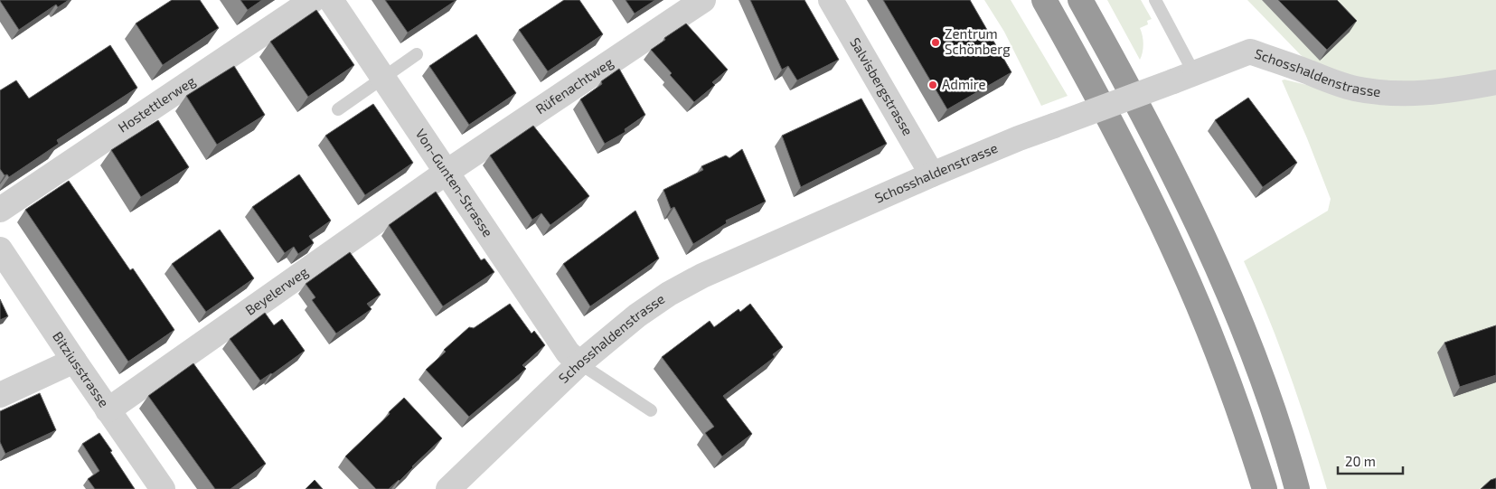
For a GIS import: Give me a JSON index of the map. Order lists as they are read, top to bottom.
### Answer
{
  "streets": {
    "street": [
      "Schosshaldenstrasse",
      "Rüfenachtweg",
      "Salvisbergstrasse",
      "Hostettlerweg",
      "Von-Gunten-Strasse",
      "Beyelerweg",
      "Bitziusstrasse"
    ]
  },
  "crossings": [
    ["Schosshaldenstrasse", "Salvisbergstrasse"],
    ["Schosshaldenstrasse", "Von-Gunten-Strasse"],
    ["Rüfenachtweg", "Von-Gunten-Strasse"],
    ["Rüfenachtweg", "Beyelerweg"],
    ["Von-Gunten-Strasse", "Beyelerweg"],
    ["Beyelerweg", "Bitziusstrasse"]
  ],
  "places": ["Zentrum Schönberg", "Admire"],
  "scale_bar": "20 m"
}
